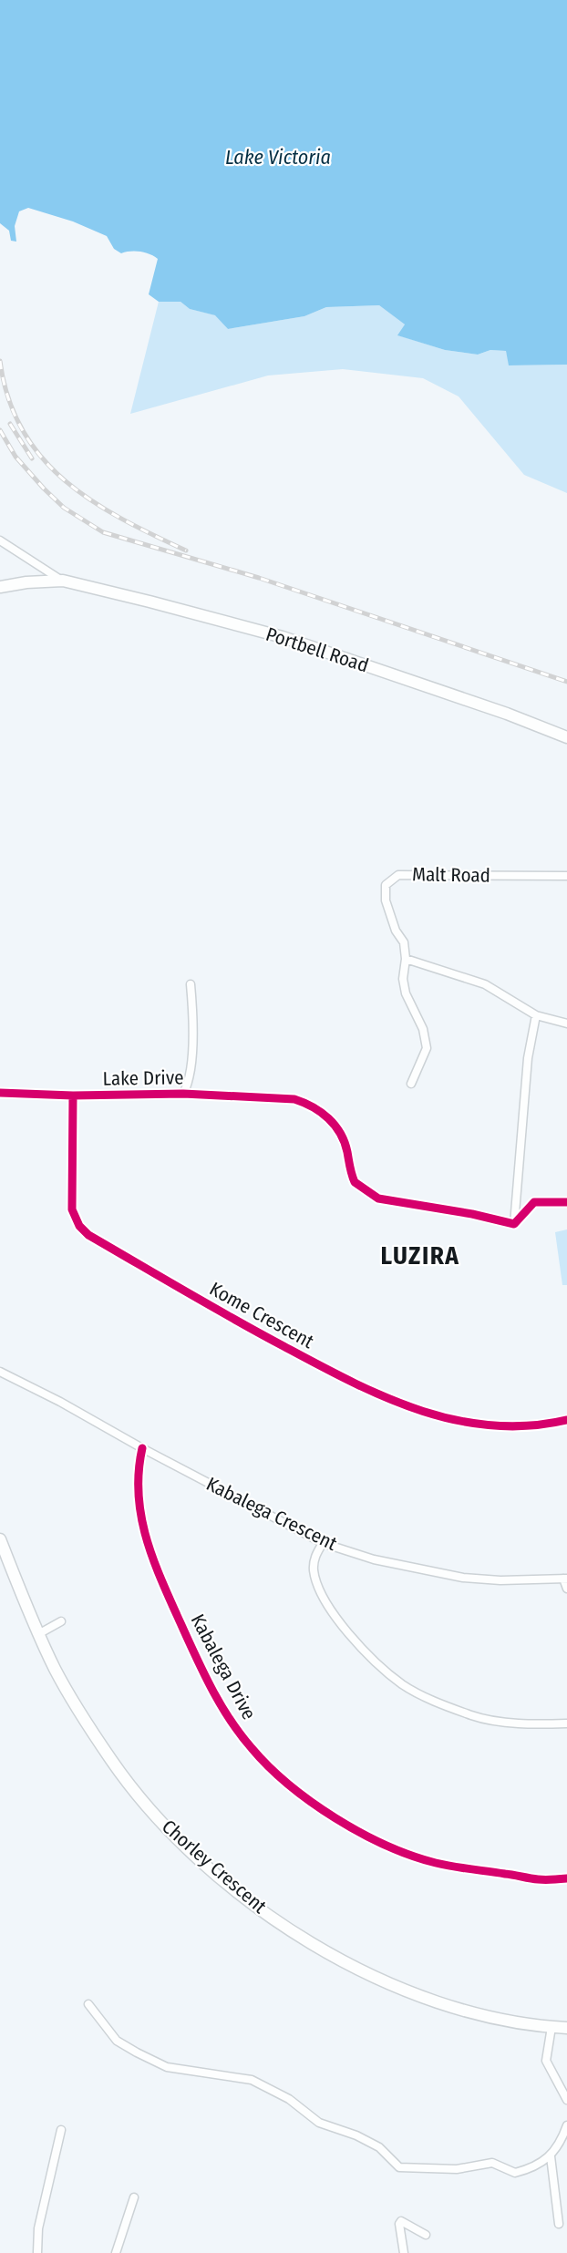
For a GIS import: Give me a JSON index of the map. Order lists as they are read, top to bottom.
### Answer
{
  "streets": {
    "main road": ["Portbell Road", "Chorley Crescent"],
    "street": [
      "Malt Road",
      "Lake Drive",
      "Kome Crescent",
      "Kabalega Crescent",
      "Kabalega Drive"
    ]
  },
  "crossings": [
    ["Lake Drive", "Kome Crescent"],
    ["Kabalega Crescent", "Kabalega Drive"]
  ],
  "districts": ["LUZIRA"],
  "water": ["Lake Victoria"]
}
